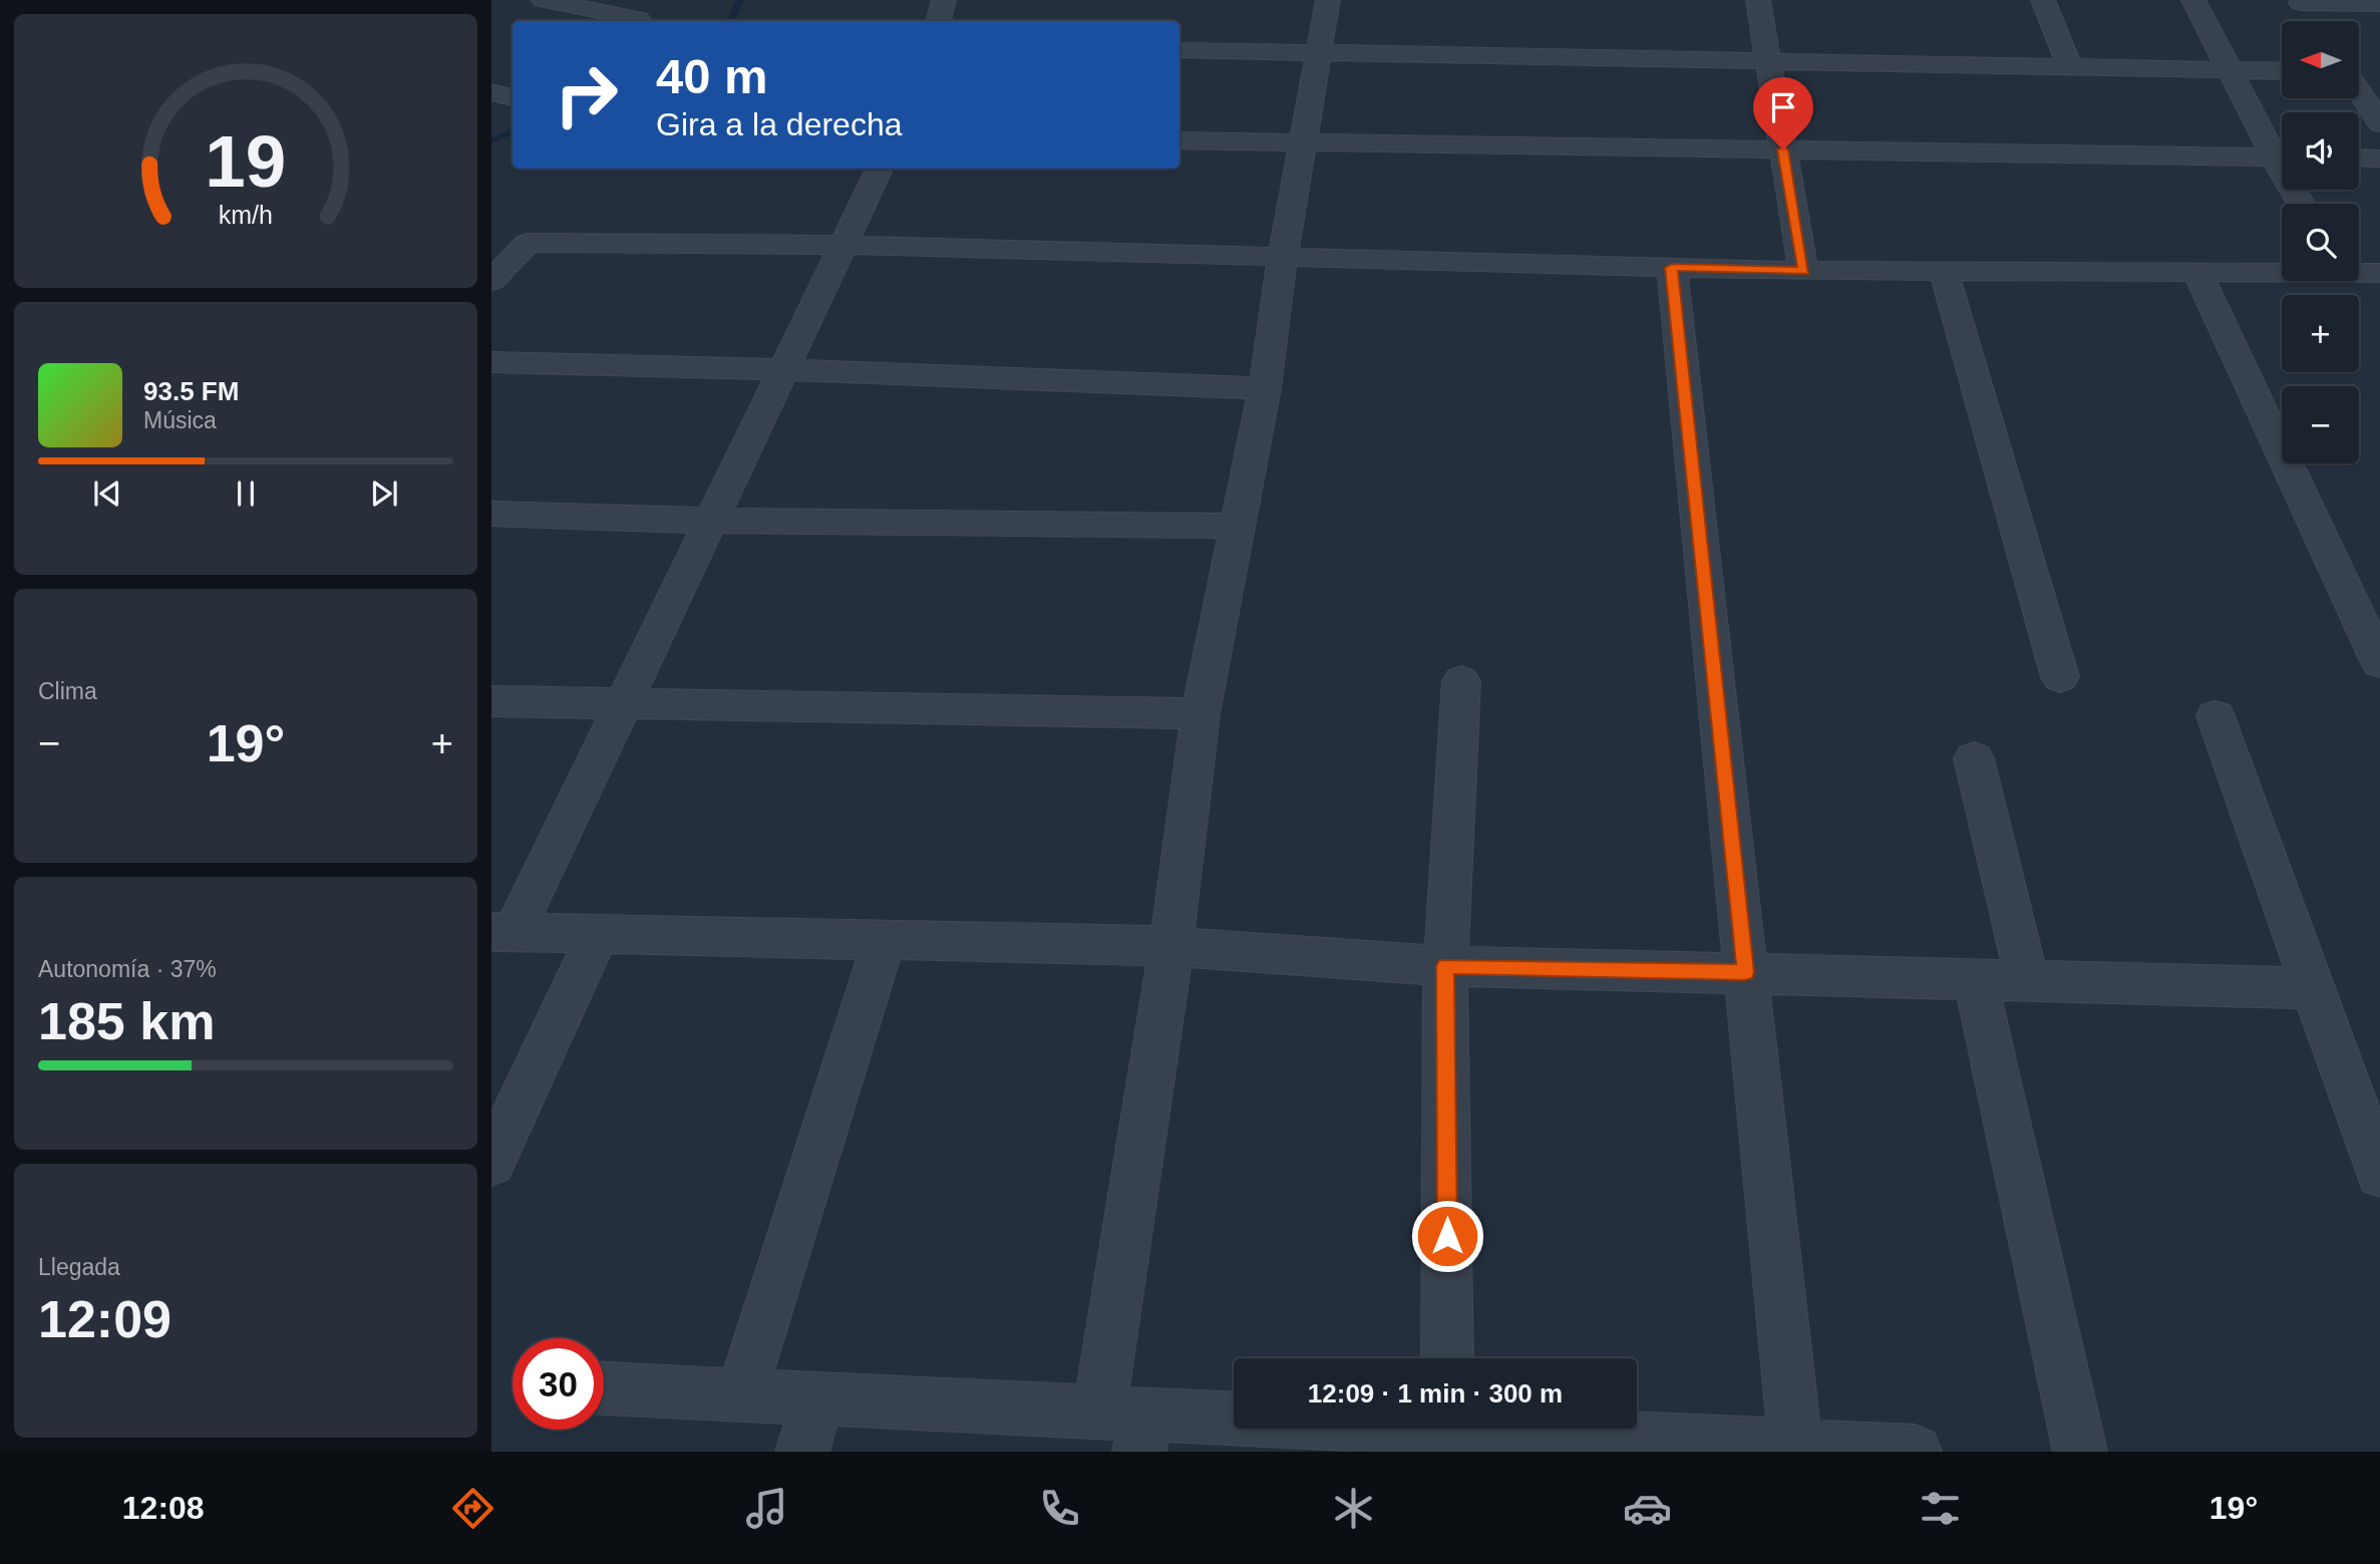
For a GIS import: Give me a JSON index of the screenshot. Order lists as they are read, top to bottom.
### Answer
{
  "north": "left",
  "page": {
    "map_buttons": ["+", "−"],
    "turn": ["40 m", "Gira a la derecha"],
    "song": ["93.5 FM", "Música"],
    "tile": [
      "Clima",
      ["Autonomía · 37%", "185 km"],
      ["Llegada", "12:09"]
    ],
    "heat": ["−", "19°", "+"],
    "limit": "30",
    "trip": "12:09 · 1 min · 300 m",
    "tabs": ["12:08", "19°"],
    "gauge": ["19", "km/h"]
  }
}
